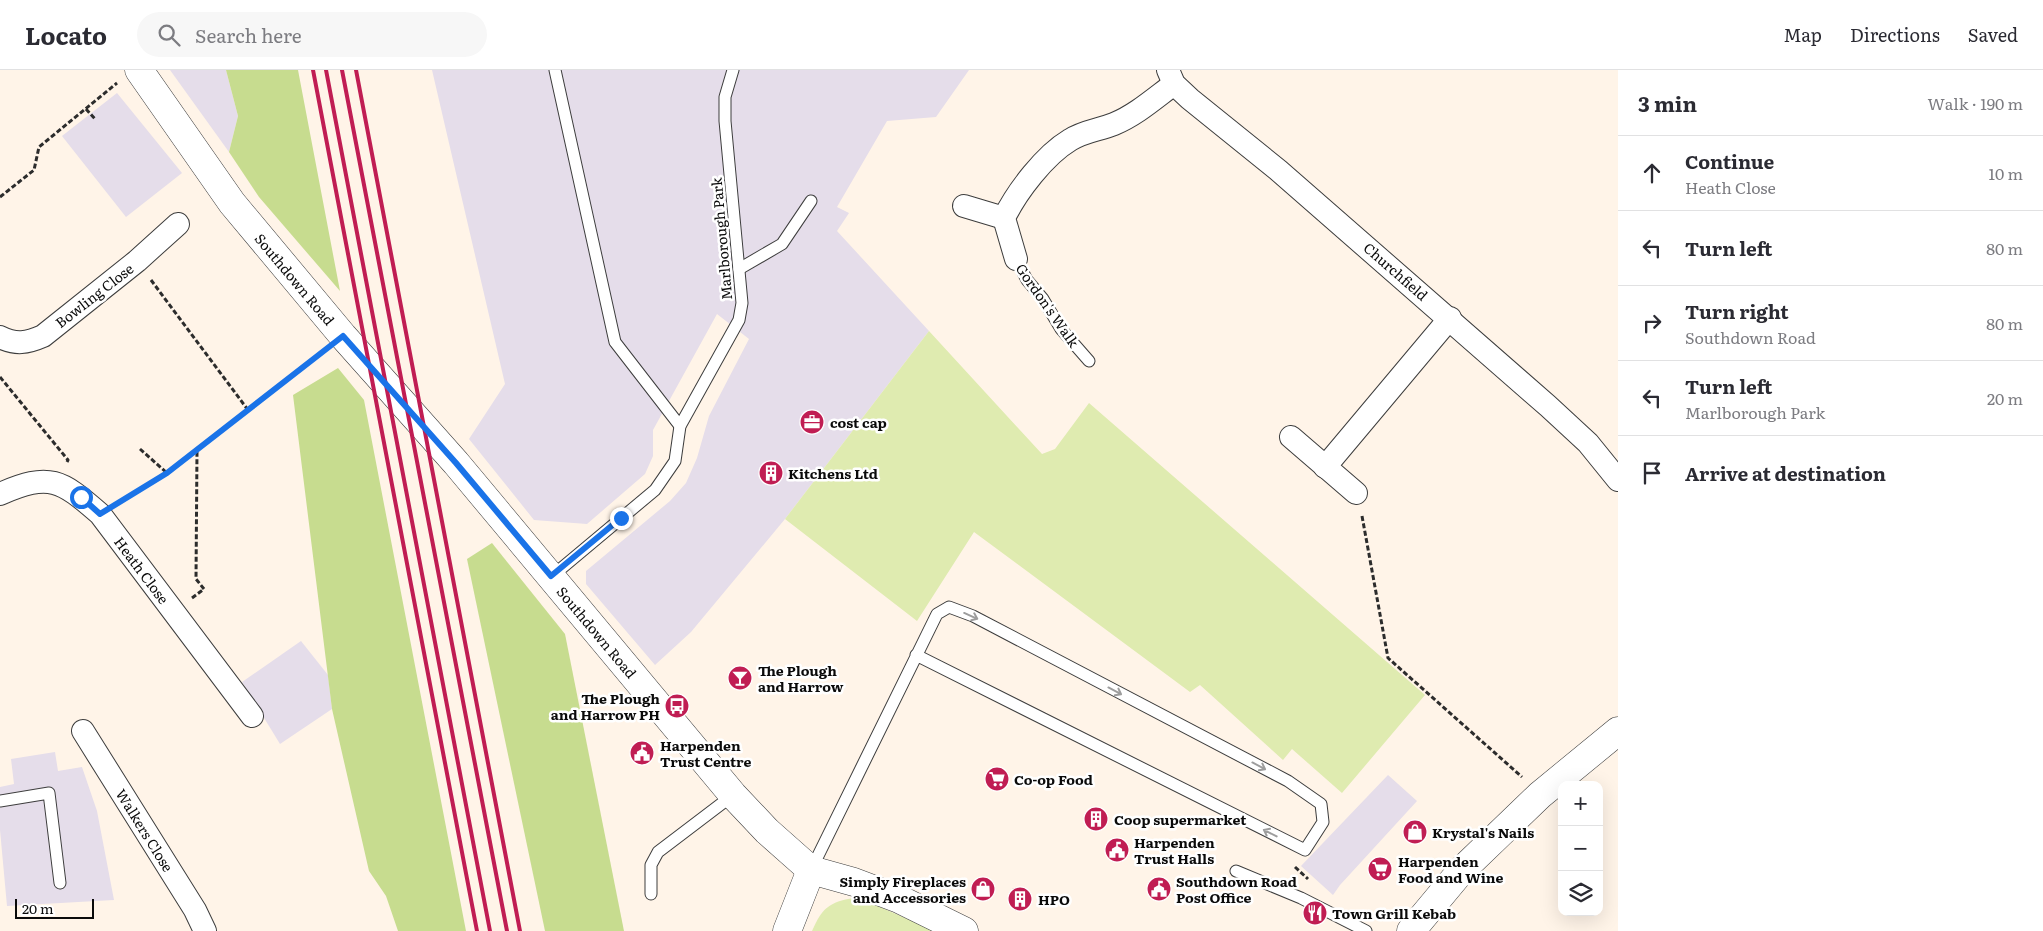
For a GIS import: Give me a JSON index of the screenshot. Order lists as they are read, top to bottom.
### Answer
{
  "streets": {
    "street": [
      "Churchfield",
      "Southdown Road",
      "Bowling Close",
      "Gordon's Walk",
      "Heath Close",
      "Walkers Close"
    ],
    "lane": ["Marlborough Park"]
  },
  "crossings": [
    ["Marlborough Park", "Southdown Road"]
  ],
  "places": {
    "office": ["cost cap"],
    "building": ["Kitchens Ltd", "Coop supermarket", "HPO"],
    "bar": ["The Plough and Harrow"],
    "bus stop": ["The Plough and Harrow PH"],
    "public building": ["Harpenden Trust Centre", "Harpenden Trust Halls", "Southdown Road Post Office"],
    "supermarket": ["Co-op Food", "Harpenden Food and Wine"],
    "shop": ["Krystal's Nails", "Simply Fireplaces and Accessories"],
    "restaurant": ["Town Grill Kebab"]
  },
  "scale_bar": "20 m",
  "page": {
    "header": "Locato",
    "search": "Search here",
    "nav": ["Map", "Directions", "Saved"],
    "heading": ["3 min", "Walk · 190 m"],
    "list": [
      ["Continue", "Heath Close", "10 m"],
      ["Turn left", "80 m"],
      ["Turn right", "Southdown Road", "80 m"],
      ["Turn left", "Marlborough Park", "20 m"],
      "Arrive at destination"
    ],
    "map_buttons": ["+", "−"],
    "scale": "20 m"
  }
}
